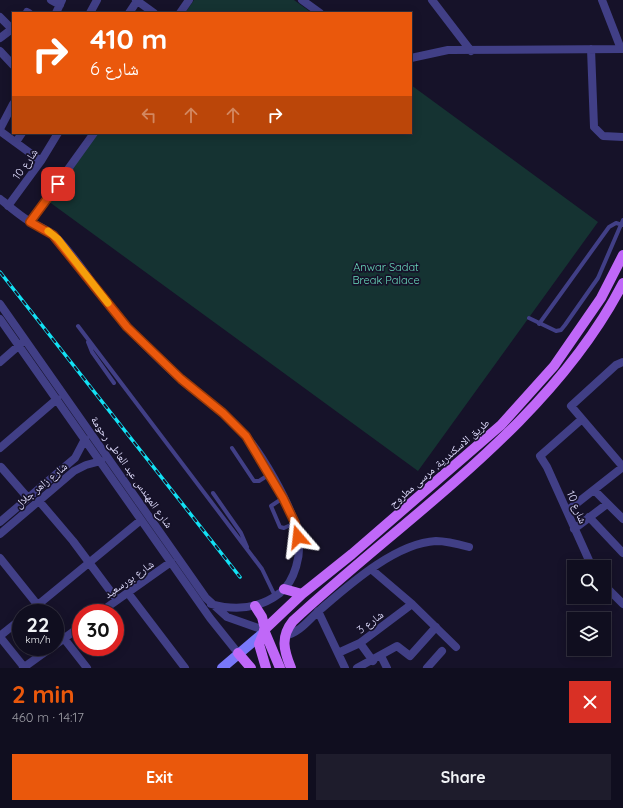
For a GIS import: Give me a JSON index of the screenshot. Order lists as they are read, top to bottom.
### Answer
{
  "streets": {
    "main road": ["طريق الاسكندرية, مرسى مطروح"],
    "street": [
      "شارع 10",
      "شارع المهندس عبد العاطى رحومة",
      "شارع زاهر جلال",
      "شارع بورسعيد",
      "شارع 3"
    ]
  },
  "crossings": [
    ["طريق الاسكندرية, مرسى مطروح", "شارع المهندس عبد العاطى رحومة"],
    ["شارع المهندس عبد العاطى رحومة", "شارع زاهر جلال"],
    ["شارع المهندس عبد العاطى رحومة", "شارع بورسعيد"]
  ],
  "parks": ["Anwar Sadat Break Palace"],
  "page": {
    "turn": ["410 m", "شارع 6"],
    "speed": "22 km/h",
    "limit": "30",
    "heading": ["2 min", "460 m · 14:17"],
    "buttons": ["Exit", "Share"]
  }
}
